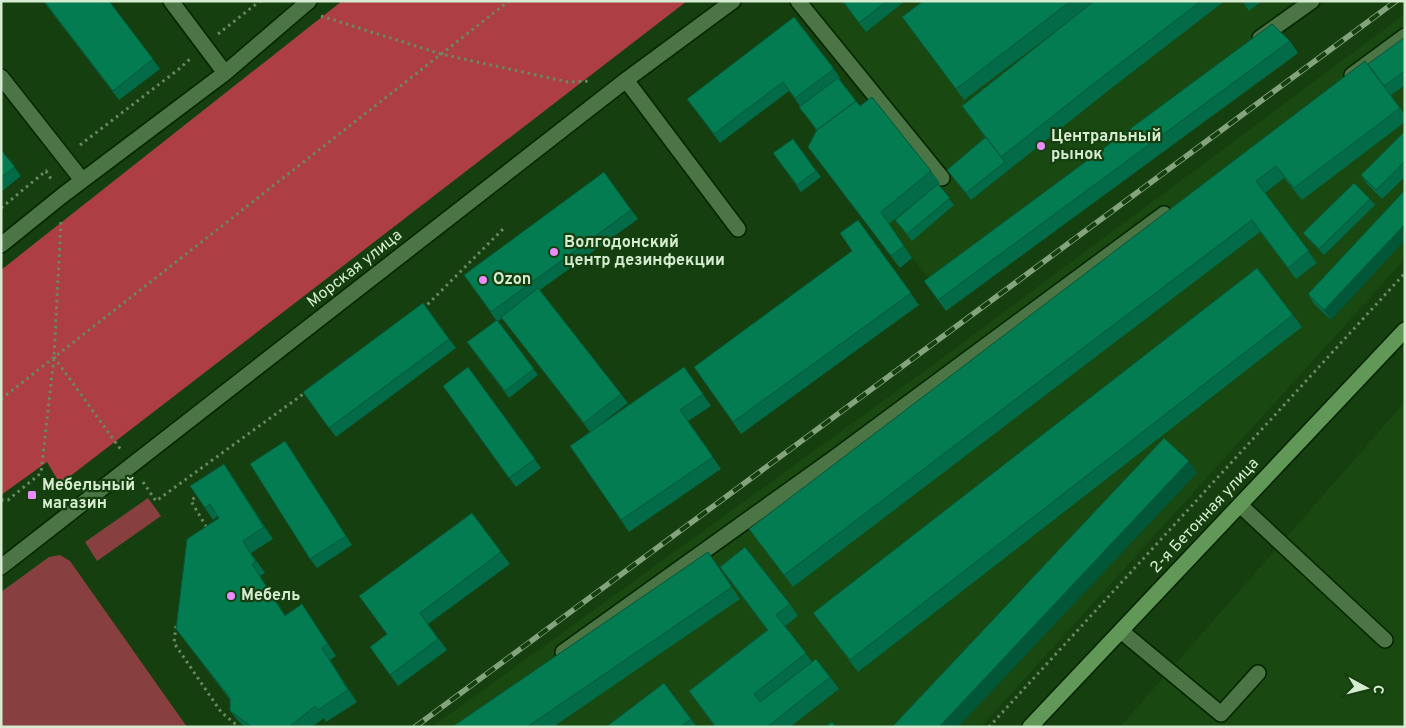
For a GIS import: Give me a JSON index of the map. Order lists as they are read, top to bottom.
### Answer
{
  "streets": {
    "main road": ["2-я Бетонная улица"],
    "street": ["Морская улица"]
  },
  "places": {
    "other": [
      "Центральный рынок",
      "Волгодонский центр дезинфекции",
      "Ozon",
      "Мебель"
    ],
    "transit": ["Мебельный магазин"]
  },
  "north": "right"
}
